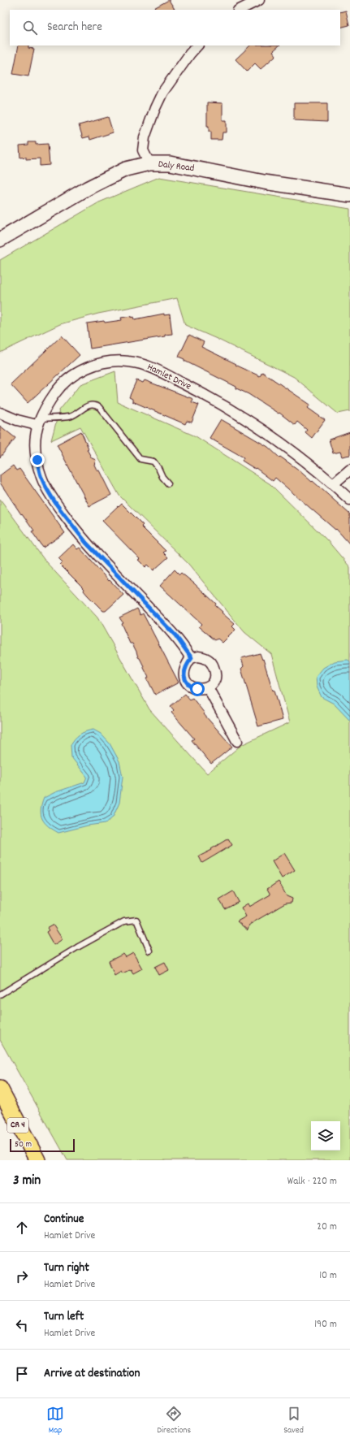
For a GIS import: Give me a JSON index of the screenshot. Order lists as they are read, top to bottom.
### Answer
{
  "streets": {
    "main road": ["Daly Road", "CR 4"],
    "street": ["Hamlet Drive"]
  },
  "scale_bar": "50 m",
  "page": {
    "search": "Search here",
    "scale": "50 m",
    "heading": ["3 min", "Walk · 220 m"],
    "list": [
      ["Continue", "Hamlet Drive", "20 m"],
      ["Turn right", "Hamlet Drive", "10 m"],
      ["Turn left", "Hamlet Drive", "190 m"],
      "Arrive at destination"
    ],
    "nav": ["Map", "Directions", "Saved"]
  }
}
